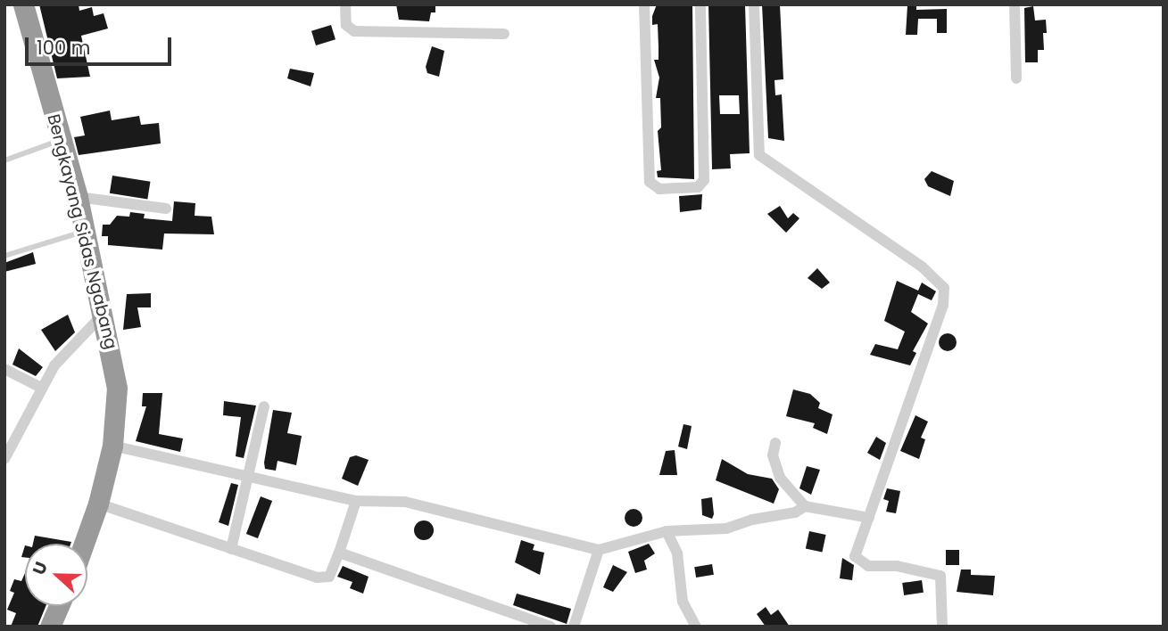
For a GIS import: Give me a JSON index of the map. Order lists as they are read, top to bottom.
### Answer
{
  "streets": {
    "highway": ["Bengkayang Sidas Ngabang"]
  },
  "scale_bar": "100 m",
  "north": "left"
}
